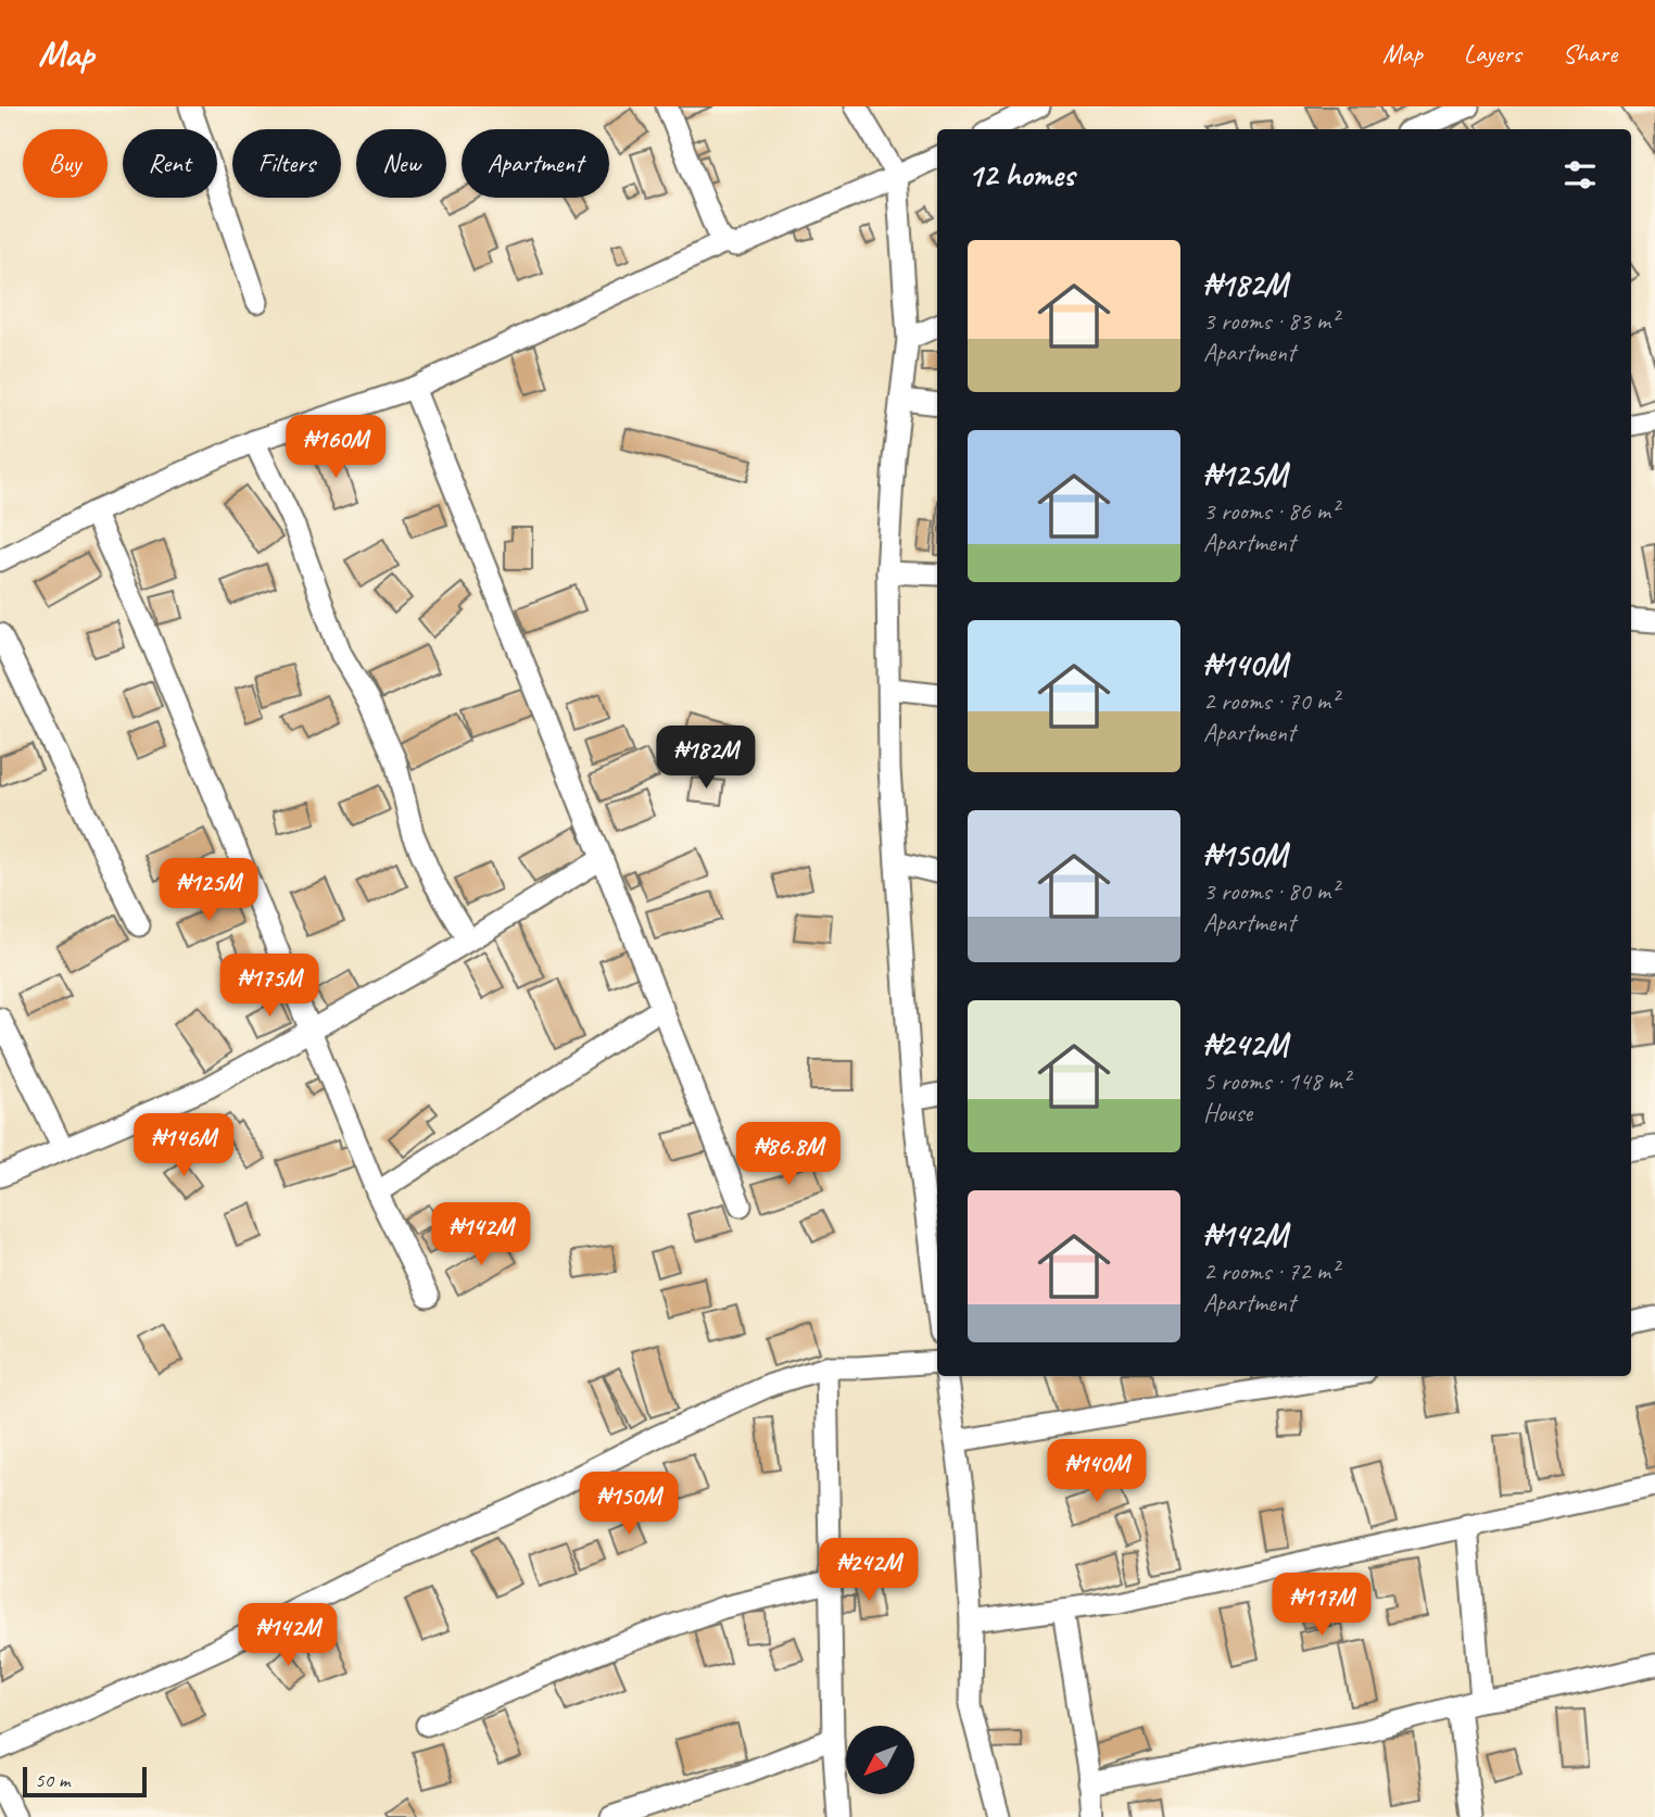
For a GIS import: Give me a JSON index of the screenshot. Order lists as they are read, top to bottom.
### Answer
{
  "scale_bar": "50 m",
  "north": "bottom left",
  "page": {
    "header": "Map",
    "nav": ["Map", "Layers", "Share"],
    "chip": [
      "Buy",
      "Rent",
      "Filters",
      "New",
      "Apartment"
    ],
    "heading": "12 homes",
    "list": [
      {
        "name": "₦182M",
        "note": "3 rooms · 83 m² · Apartment"
      },
      {
        "name": "₦125M",
        "note": "3 rooms · 86 m² · Apartment"
      },
      {
        "name": "₦140M",
        "note": "2 rooms · 70 m² · Apartment"
      },
      {
        "name": "₦150M",
        "note": "3 rooms · 80 m² · Apartment"
      },
      {
        "name": "₦242M",
        "note": "5 rooms · 148 m² · House"
      },
      {
        "name": "₦142M",
        "note": "2 rooms · 72 m² · Apartment"
      }
    ],
    "price": [
      "₦160M",
      "₦182M",
      "₦125M",
      "₦175M",
      "₦146M",
      "₦86.8M",
      "₦142M",
      "₦140M",
      "₦150M",
      "₦242M",
      "₦117M",
      "₦142M"
    ],
    "scale": "50 m"
  }
}
